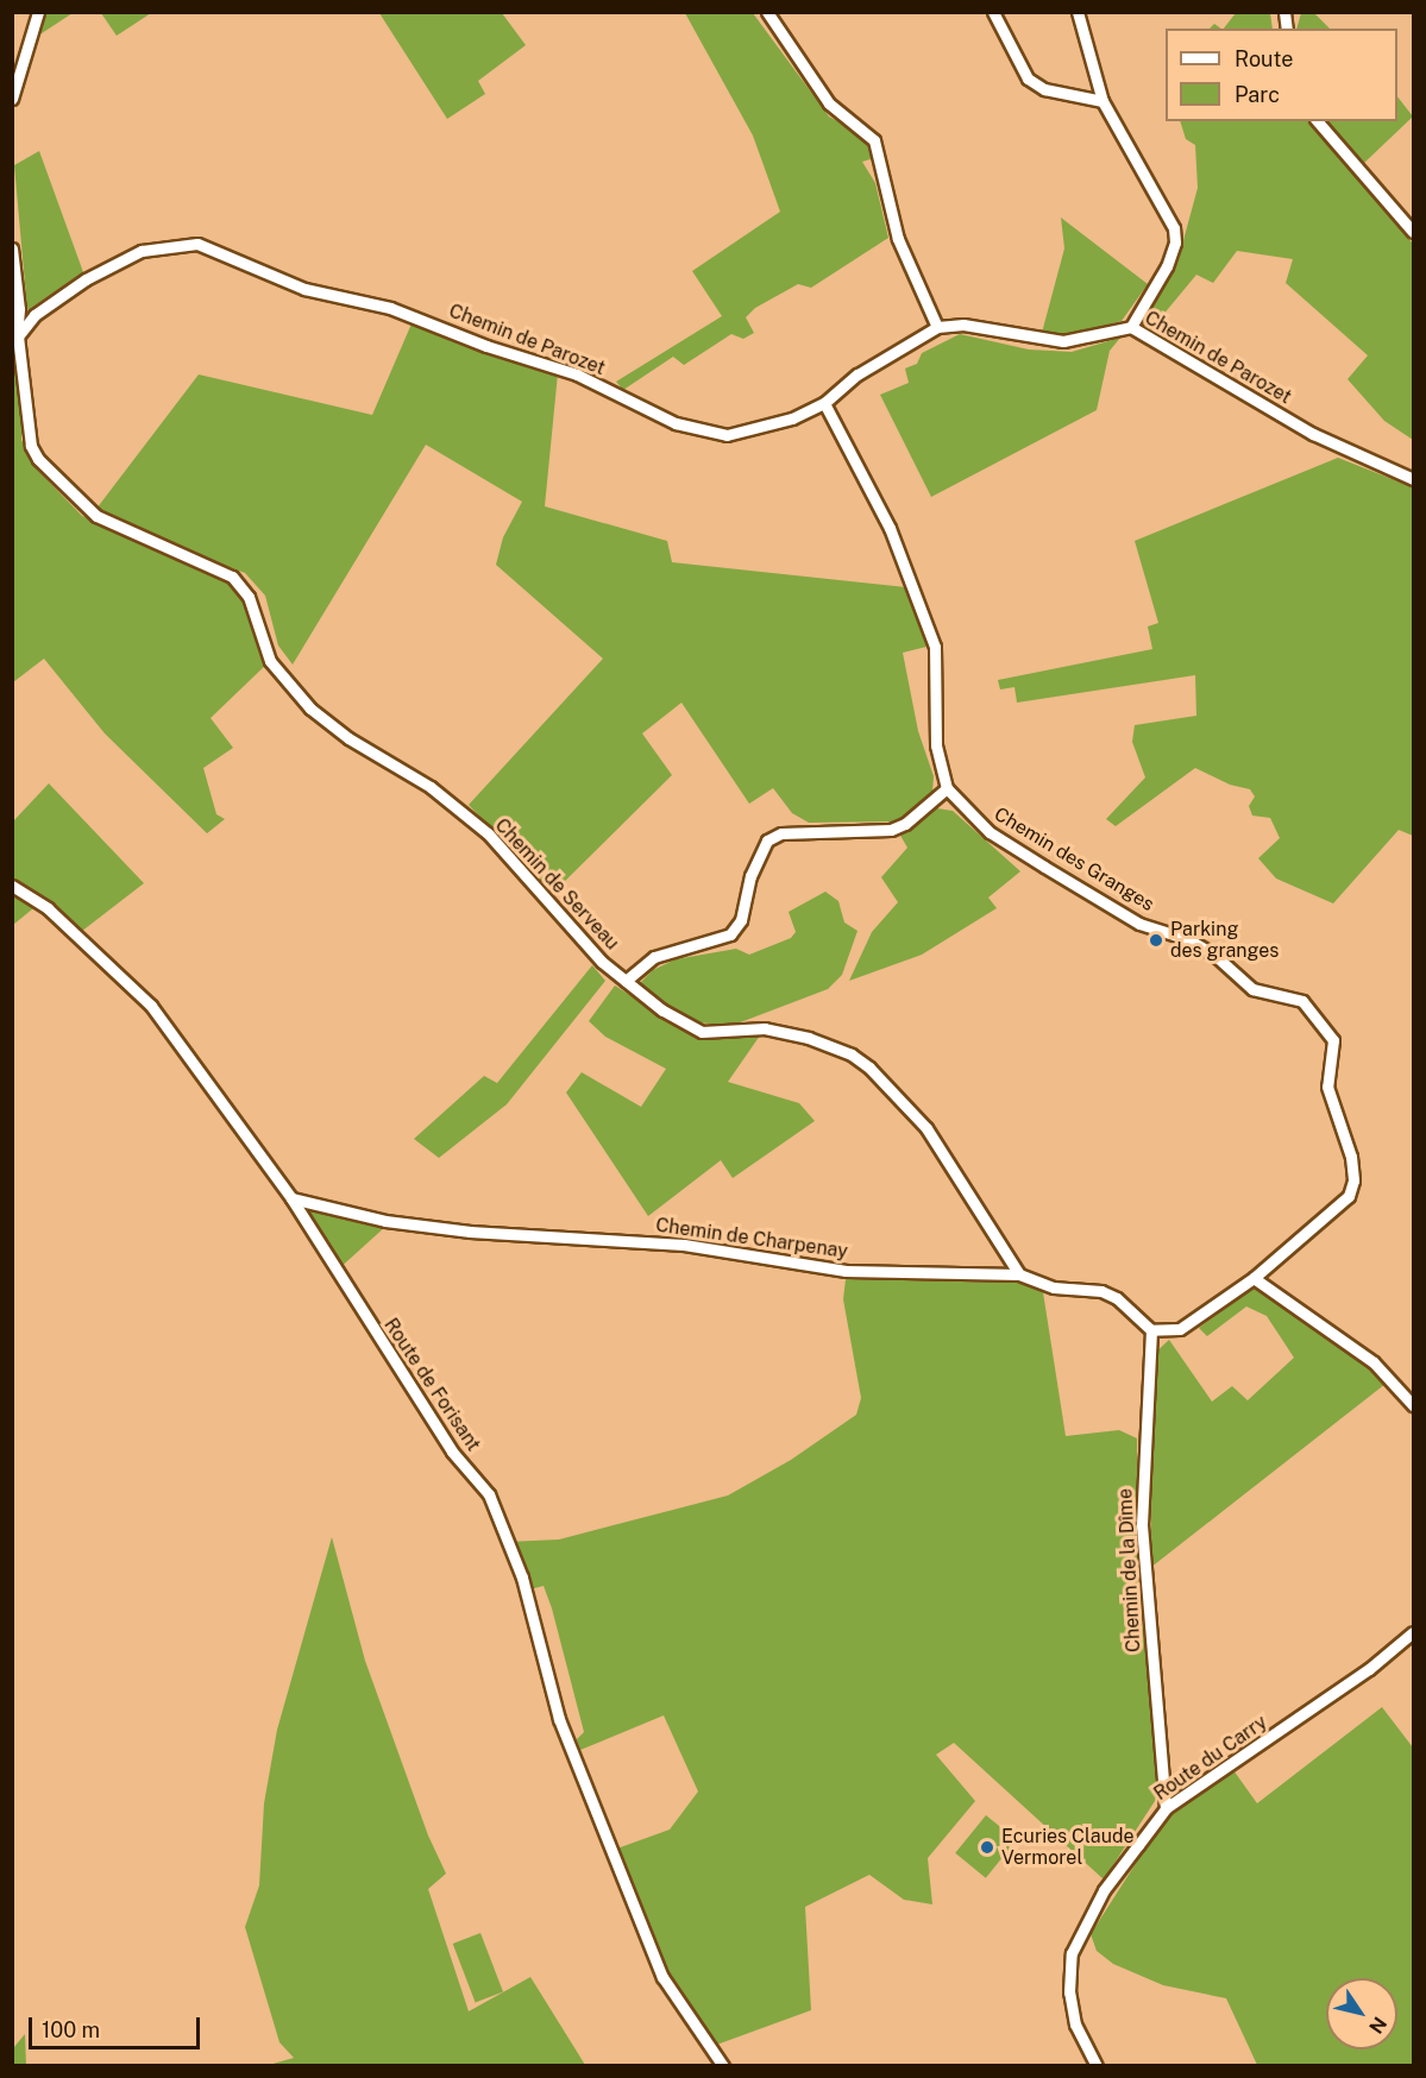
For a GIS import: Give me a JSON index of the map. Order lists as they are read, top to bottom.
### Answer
{
  "streets": {
    "street": [
      "Chemin de Parozet",
      "Chemin des Granges",
      "Chemin de Serveau",
      "Chemin de Charpenay",
      "Route de Forisant",
      "Chemin de la Dîme",
      "Route du Carry"
    ]
  },
  "crossings": [
    ["Chemin de Parozet", "Chemin de Serveau"],
    ["Chemin des Granges", "Chemin de Charpenay"],
    ["Chemin des Granges", "Chemin de la Dîme"],
    ["Chemin de Serveau", "Chemin de Charpenay"],
    ["Chemin de Charpenay", "Route de Forisant"],
    ["Chemin de Charpenay", "Chemin de la Dîme"],
    ["Chemin de la Dîme", "Route du Carry"]
  ],
  "places": ["Parking des granges", "Ecuries Claude Vermorel"],
  "legend": ["Route", "Parc"],
  "scale_bar": "100 m",
  "north": "bottom right"
}
